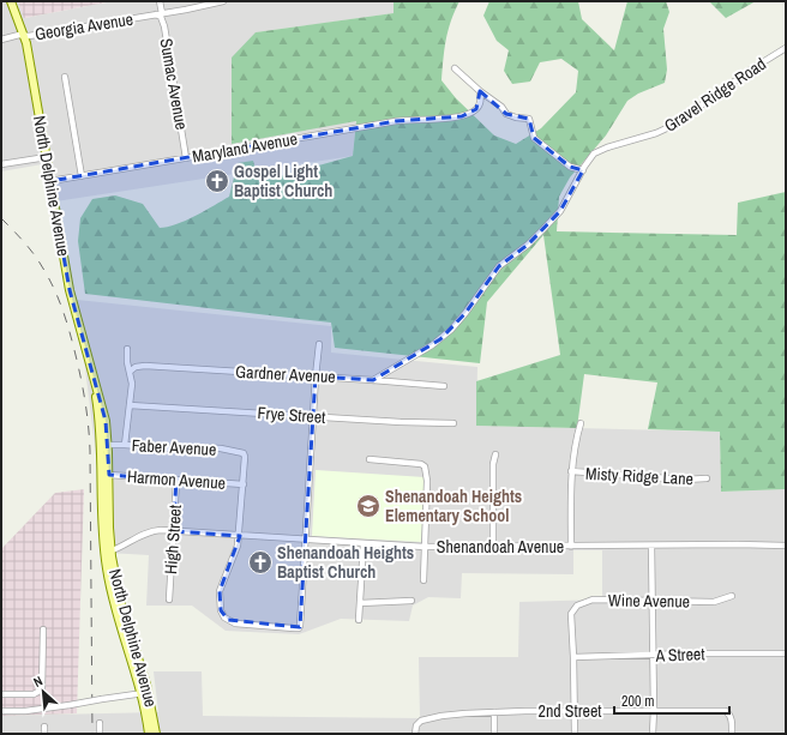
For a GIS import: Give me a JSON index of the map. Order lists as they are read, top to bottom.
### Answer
{
  "streets": {
    "main road": ["North Delphine Avenue"],
    "street": [
      "Georgia Avenue",
      "Sumac Avenue",
      "Gravel Ridge Road",
      "Maryland Avenue",
      "Gardner Avenue",
      "Frye Street",
      "Faber Avenue",
      "Misty Ridge Lane",
      "Harmon Avenue",
      "High Street",
      "Shenandoah Avenue",
      "Wine Avenue",
      "A Street",
      "2nd Street"
    ]
  },
  "crossings": [
    ["Georgia Avenue", "Sumac Avenue"],
    ["Georgia Avenue", "North Delphine Avenue"],
    ["Sumac Avenue", "Maryland Avenue"],
    ["Gravel Ridge Road", "Gardner Avenue"],
    ["Maryland Avenue", "North Delphine Avenue"],
    ["North Delphine Avenue", "Faber Avenue"],
    ["North Delphine Avenue", "Harmon Avenue"],
    ["North Delphine Avenue", "Shenandoah Avenue"],
    ["Faber Avenue", "Harmon Avenue"],
    ["Harmon Avenue", "High Street"],
    ["High Street", "Shenandoah Avenue"],
    ["Wine Avenue", "A Street"]
  ],
  "places": {
    "church": ["Gospel Light Baptist Church", "Shenandoah Heights Baptist Church"],
    "school or university": ["Shenandoah Heights Elementary School"]
  },
  "scale_bar": "200 m",
  "north": "top left"
}
